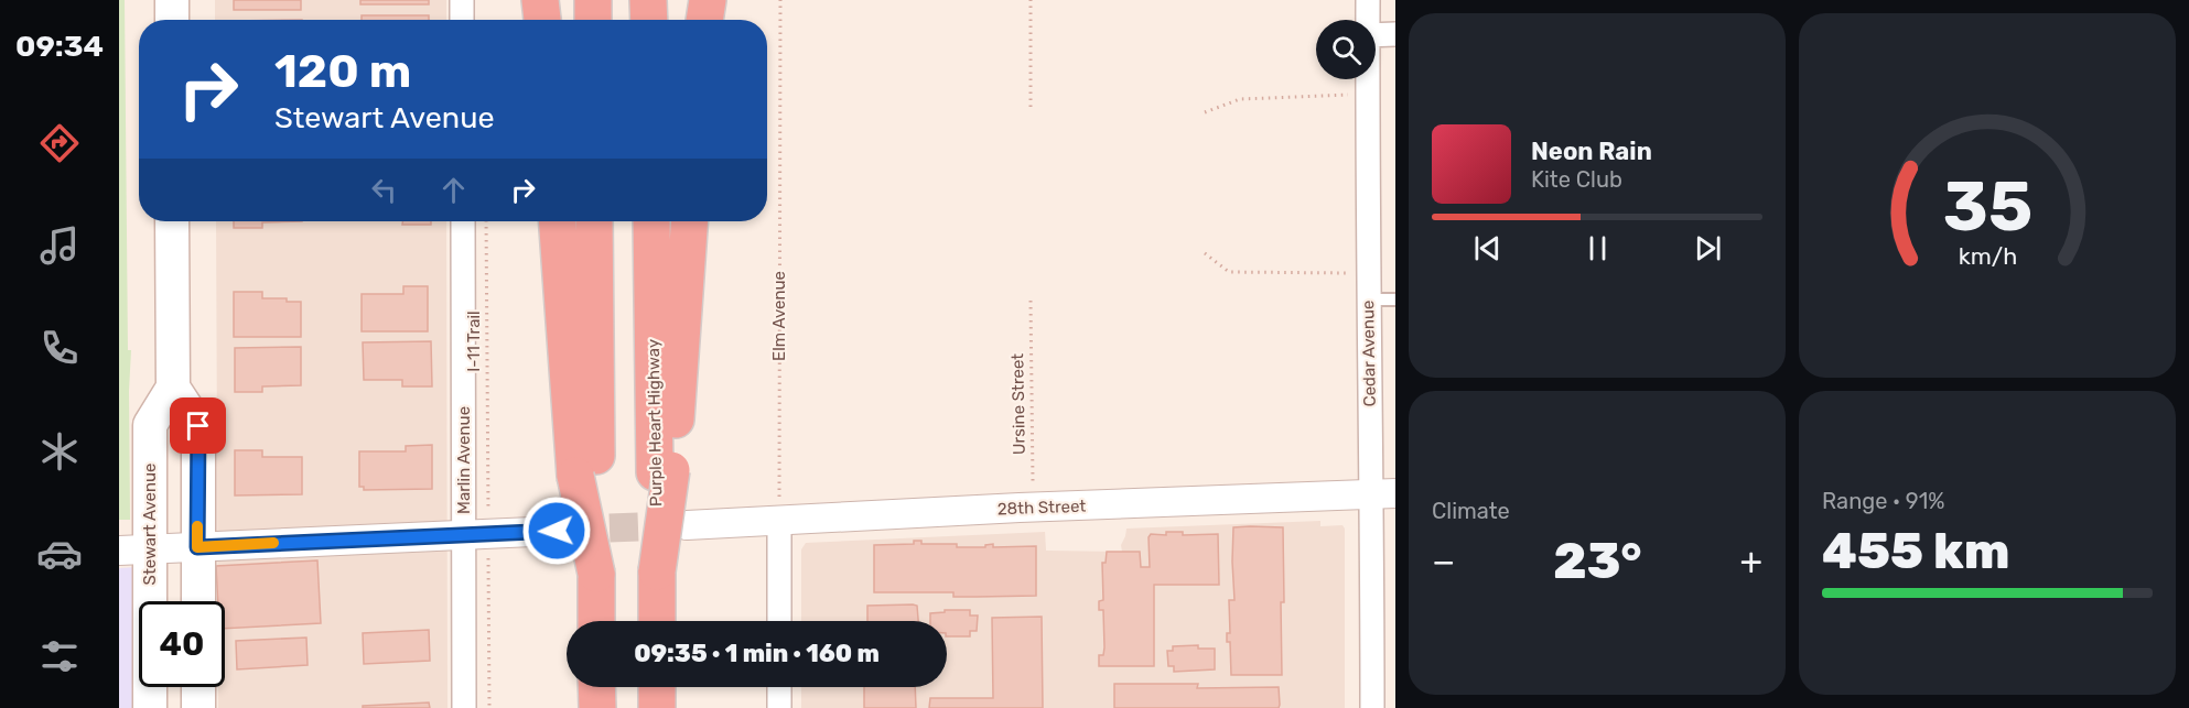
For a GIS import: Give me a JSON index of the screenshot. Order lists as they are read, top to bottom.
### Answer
{
  "streets": {
    "highway": ["Purple Heart Highway"],
    "main road": ["Stewart Avenue"],
    "street": ["Cedar Avenue", "Marlin Avenue", "28th Street"],
    "path": ["Elm Avenue", "I-11 Trail", "Ursine Street"]
  },
  "crossings": [
    ["Elm Avenue", "28th Street"],
    ["I-11 Trail", "Marlin Avenue"],
    ["Cedar Avenue", "28th Street"],
    ["Ursine Street", "28th Street"]
  ],
  "page": {
    "tabs": "09:34",
    "turn": ["120 m", "Stewart Avenue"],
    "song": ["Neon Rain", "Kite Club"],
    "tile": [
      "Climate",
      ["Range · 91%", "455 km"]
    ],
    "heat": ["−", "23°", "+"],
    "limit": "40",
    "trip": "09:35 · 1 min · 160 m",
    "gauge": ["35", "km/h"]
  }
}
